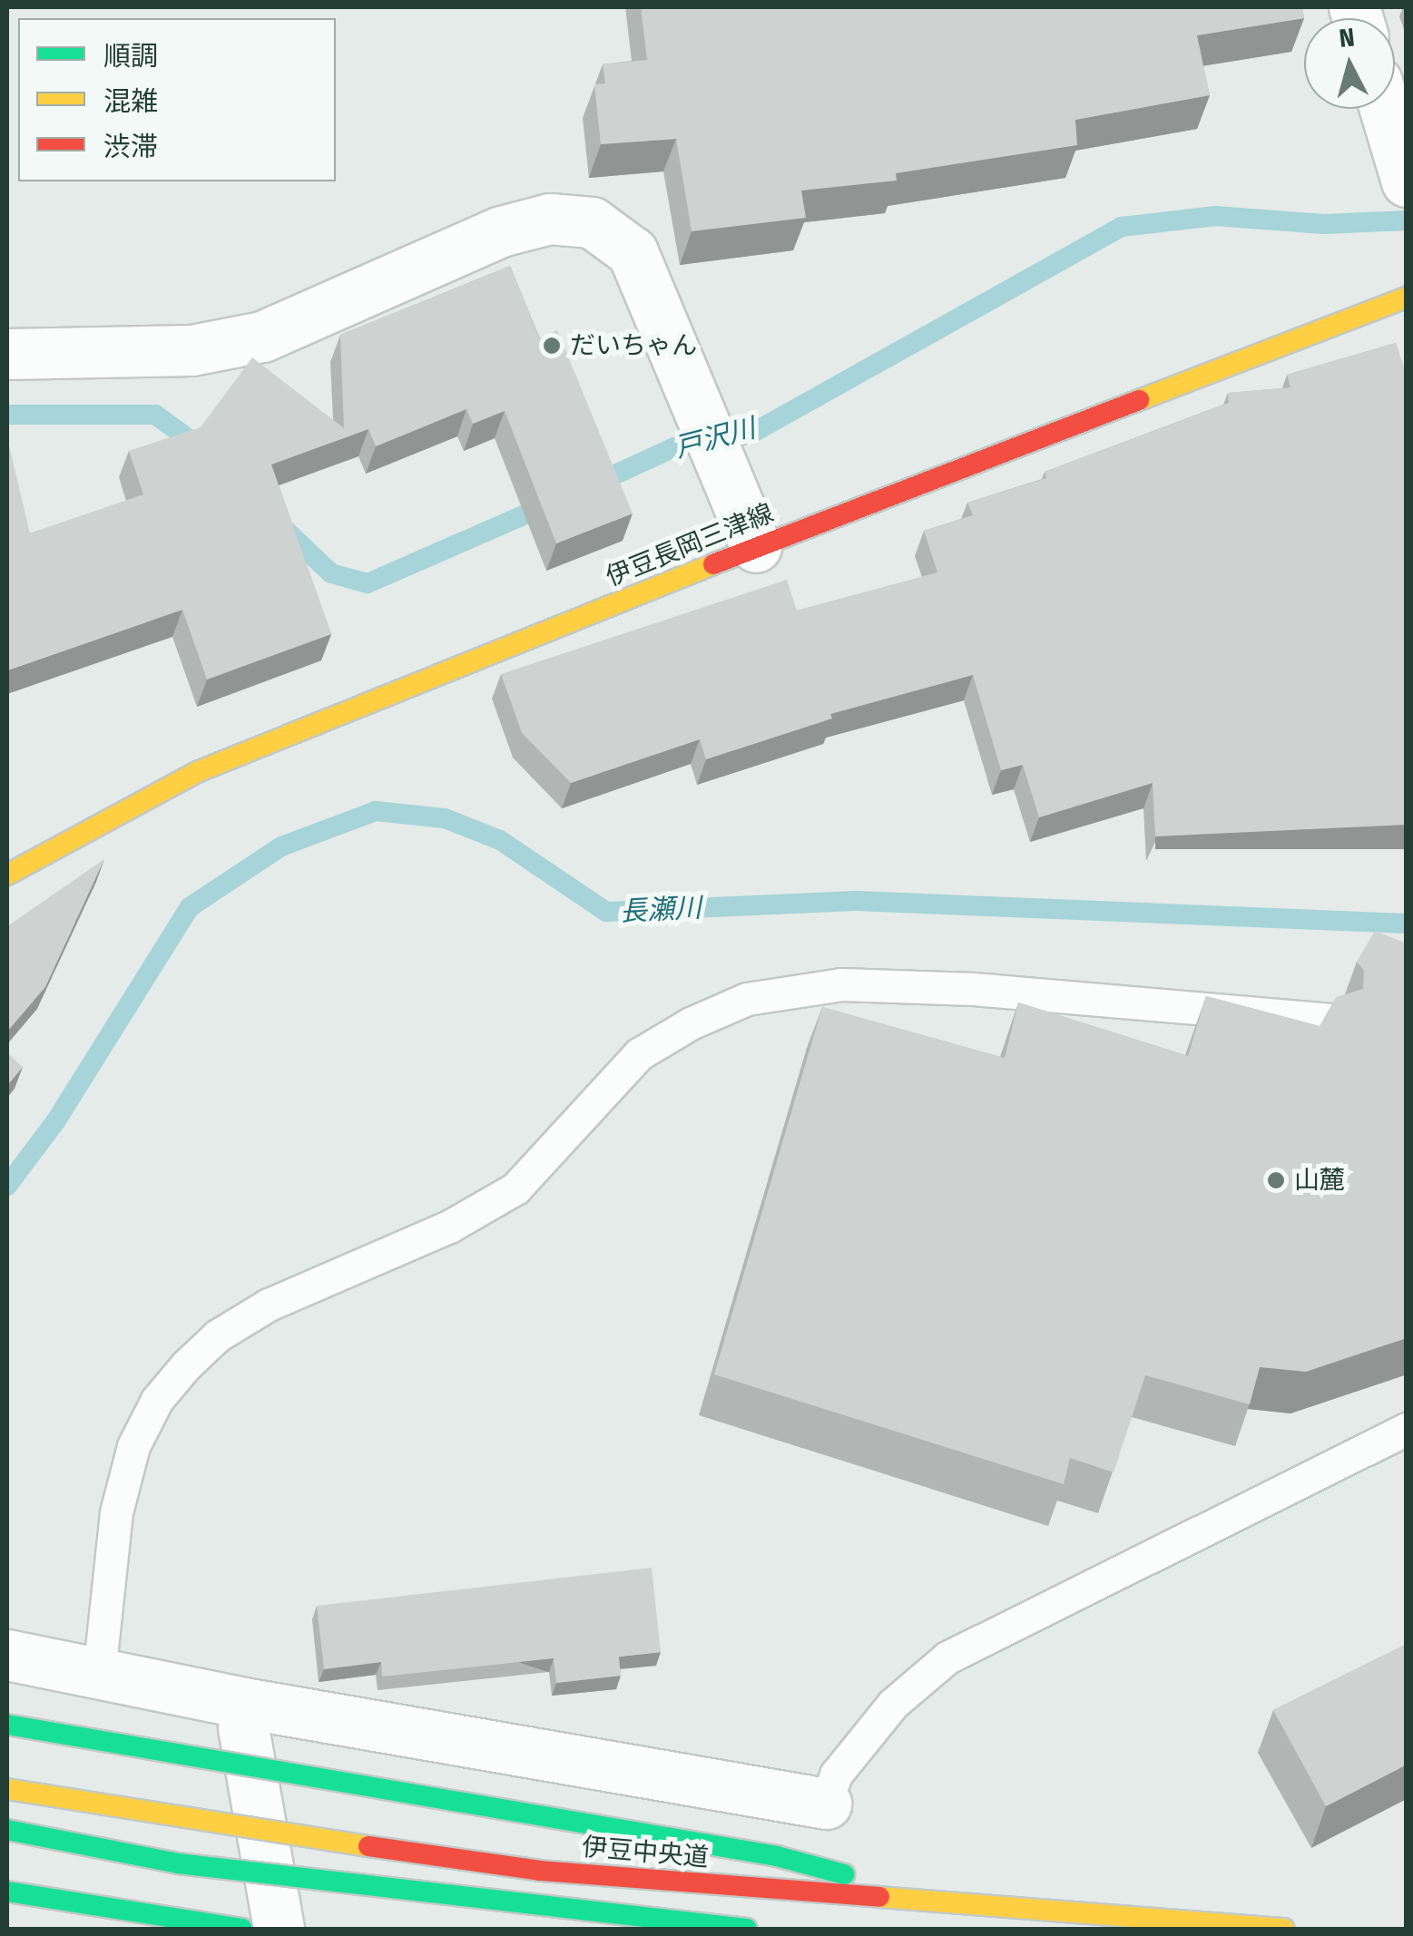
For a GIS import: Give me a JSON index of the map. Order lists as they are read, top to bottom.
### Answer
{
  "streets": {
    "main road": ["伊豆長岡三津線", "伊豆中央道"]
  },
  "water": ["戸沢川", "長瀬川"],
  "places": ["だいちゃん", "山麓"],
  "legend": ["順調", "混雑", "渋滞"],
  "north": "top"
}
